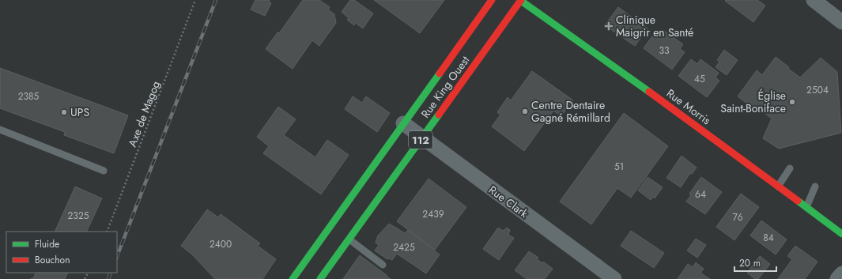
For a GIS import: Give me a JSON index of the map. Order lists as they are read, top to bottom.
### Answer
{
  "streets": {
    "main road": ["Rue King Ouest", "Rue Morris", "112"],
    "street": ["Rue Clark"],
    "path": ["Axe de Magog"]
  },
  "crossings": [
    ["Rue King Ouest", "Rue Morris"],
    ["Rue King Ouest", "Rue Clark"]
  ],
  "places": {
    "health": ["Clinique Maigrir en Santé"],
    "other": ["Église Saint-Boniface", "Centre Dentaire Gagné Rémillard", "UPS"]
  },
  "house_numbers": [
    "33",
    "45",
    "2504",
    "2385",
    "51",
    "64",
    "2439",
    "2325",
    "76",
    "84",
    "2400",
    "2425"
  ],
  "legend": ["Fluide", "Bouchon"],
  "scale_bar": "20 m"
}
